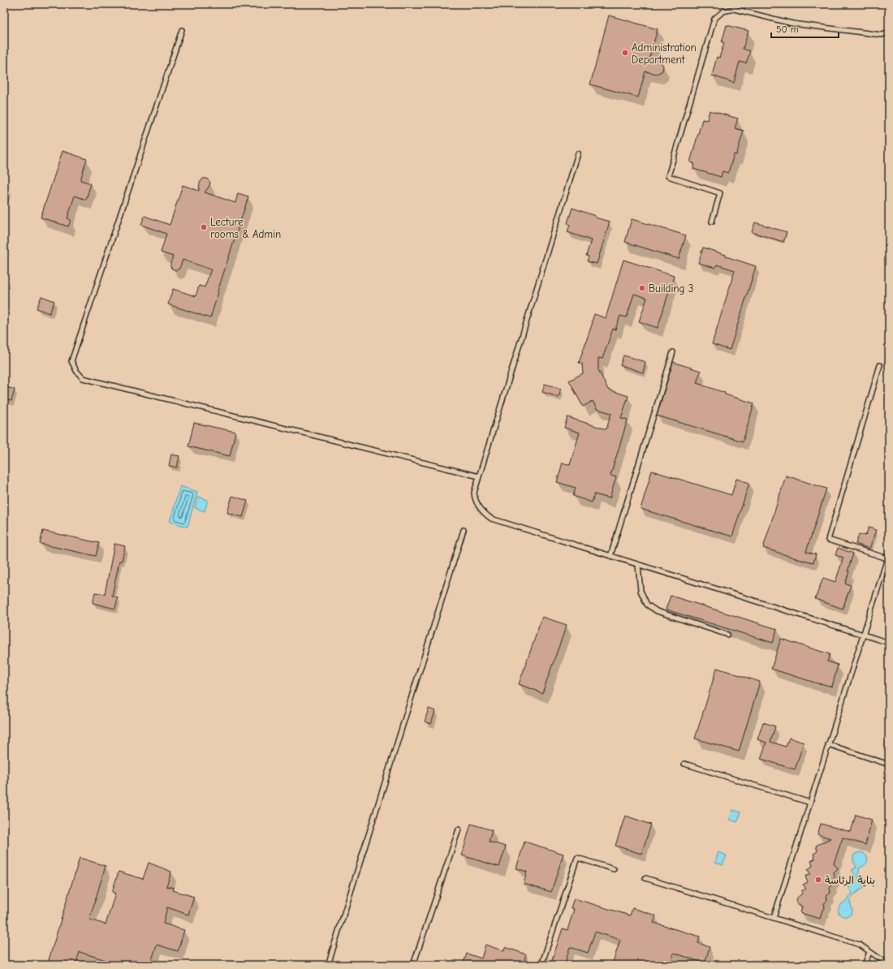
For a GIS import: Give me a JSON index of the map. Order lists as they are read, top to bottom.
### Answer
{
  "places": [
    "Administration Department",
    "Lecture rooms & Admin",
    "Building 3",
    "بناية الرئاسة"
  ],
  "scale_bar": "50 m"
}
